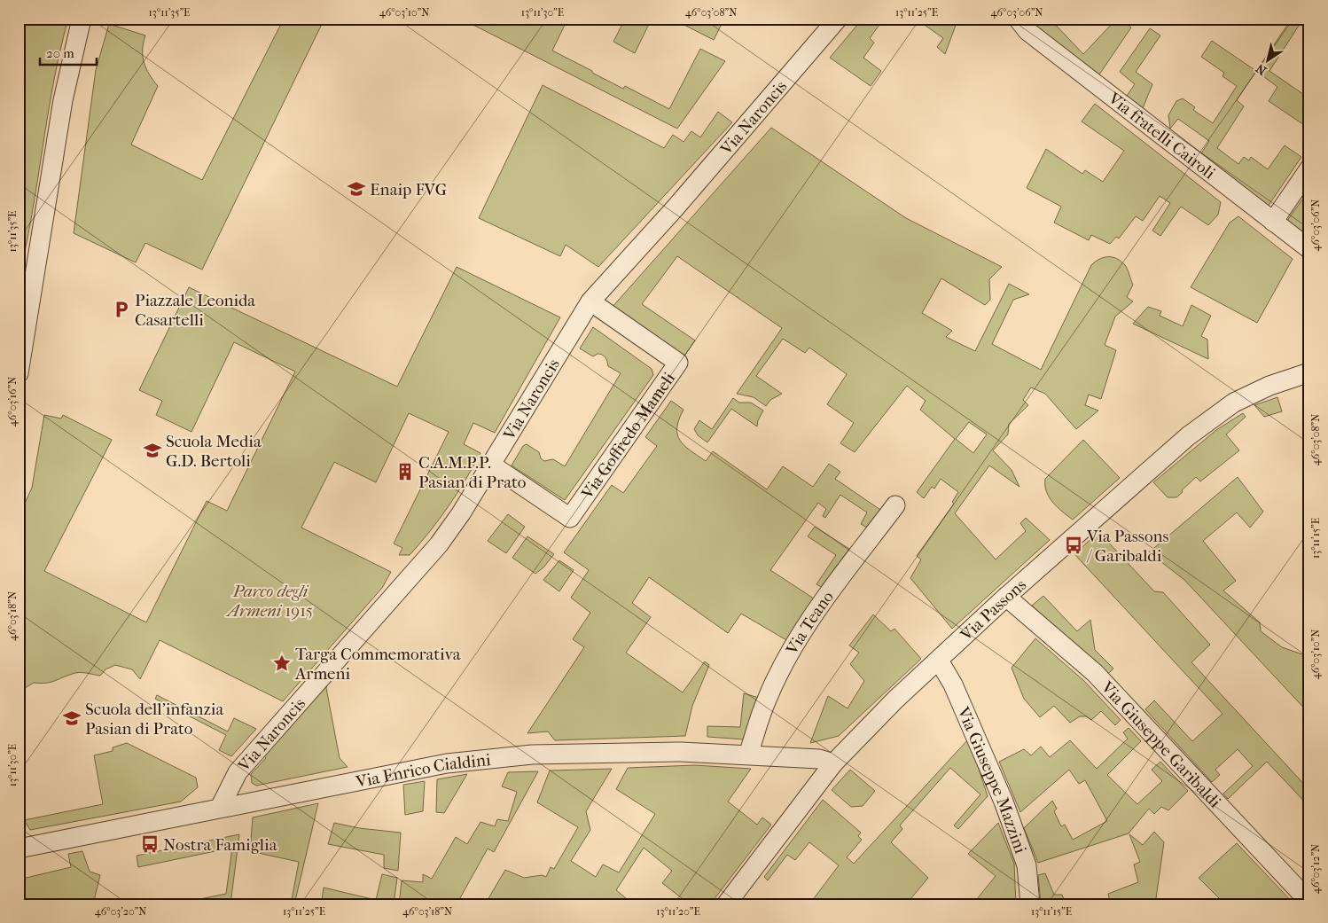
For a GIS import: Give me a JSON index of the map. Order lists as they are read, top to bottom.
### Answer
{
  "streets": {
    "street": [
      "Via Naroncis",
      "Via fratelli Cairoli",
      "Via Goffredo Mameli",
      "Via Passons",
      "Via Teano",
      "Via Giuseppe Garibaldi",
      "Via Enrico Cialdini",
      "Via Giuseppe Mazzini"
    ]
  },
  "crossings": [
    ["Via Naroncis", "Via Goffredo Mameli"],
    ["Via Naroncis", "Via Enrico Cialdini"],
    ["Via Passons", "Via Giuseppe Garibaldi"],
    ["Via Passons", "Via Enrico Cialdini"],
    ["Via Passons", "Via Giuseppe Mazzini"],
    ["Via Teano", "Via Enrico Cialdini"]
  ],
  "parks": ["Parco degli Armeni 1915"],
  "places": {
    "school or university": ["Enaip FVG", "Scuola Media G.D. Bertoli", "Scuola dell'infanzia Pasian di Prato"],
    "parking": ["Piazzale Leonida Casartelli"],
    "building": ["C.A.M.P.P. Pasian di Prato"],
    "bus stop": ["Via Passons / Garibaldi", "Nostra Famiglia"],
    "place": ["Targa Commemorativa Armeni"]
  },
  "scale_bar": "20 m",
  "north": "bottom left",
  "coordinates": [
    "13°11'35\"E",
    "46°03'10\"N",
    "13°11'30\"E",
    "46°03'08\"N",
    "13°11'25\"E",
    "46°03'06\"N",
    "46°03'16\"N",
    "13°11'15\"E",
    "46°03'18\"N",
    "46°03'12\"N",
    "46°03'20\"N",
    "13°11'20\"E"
  ]
}
